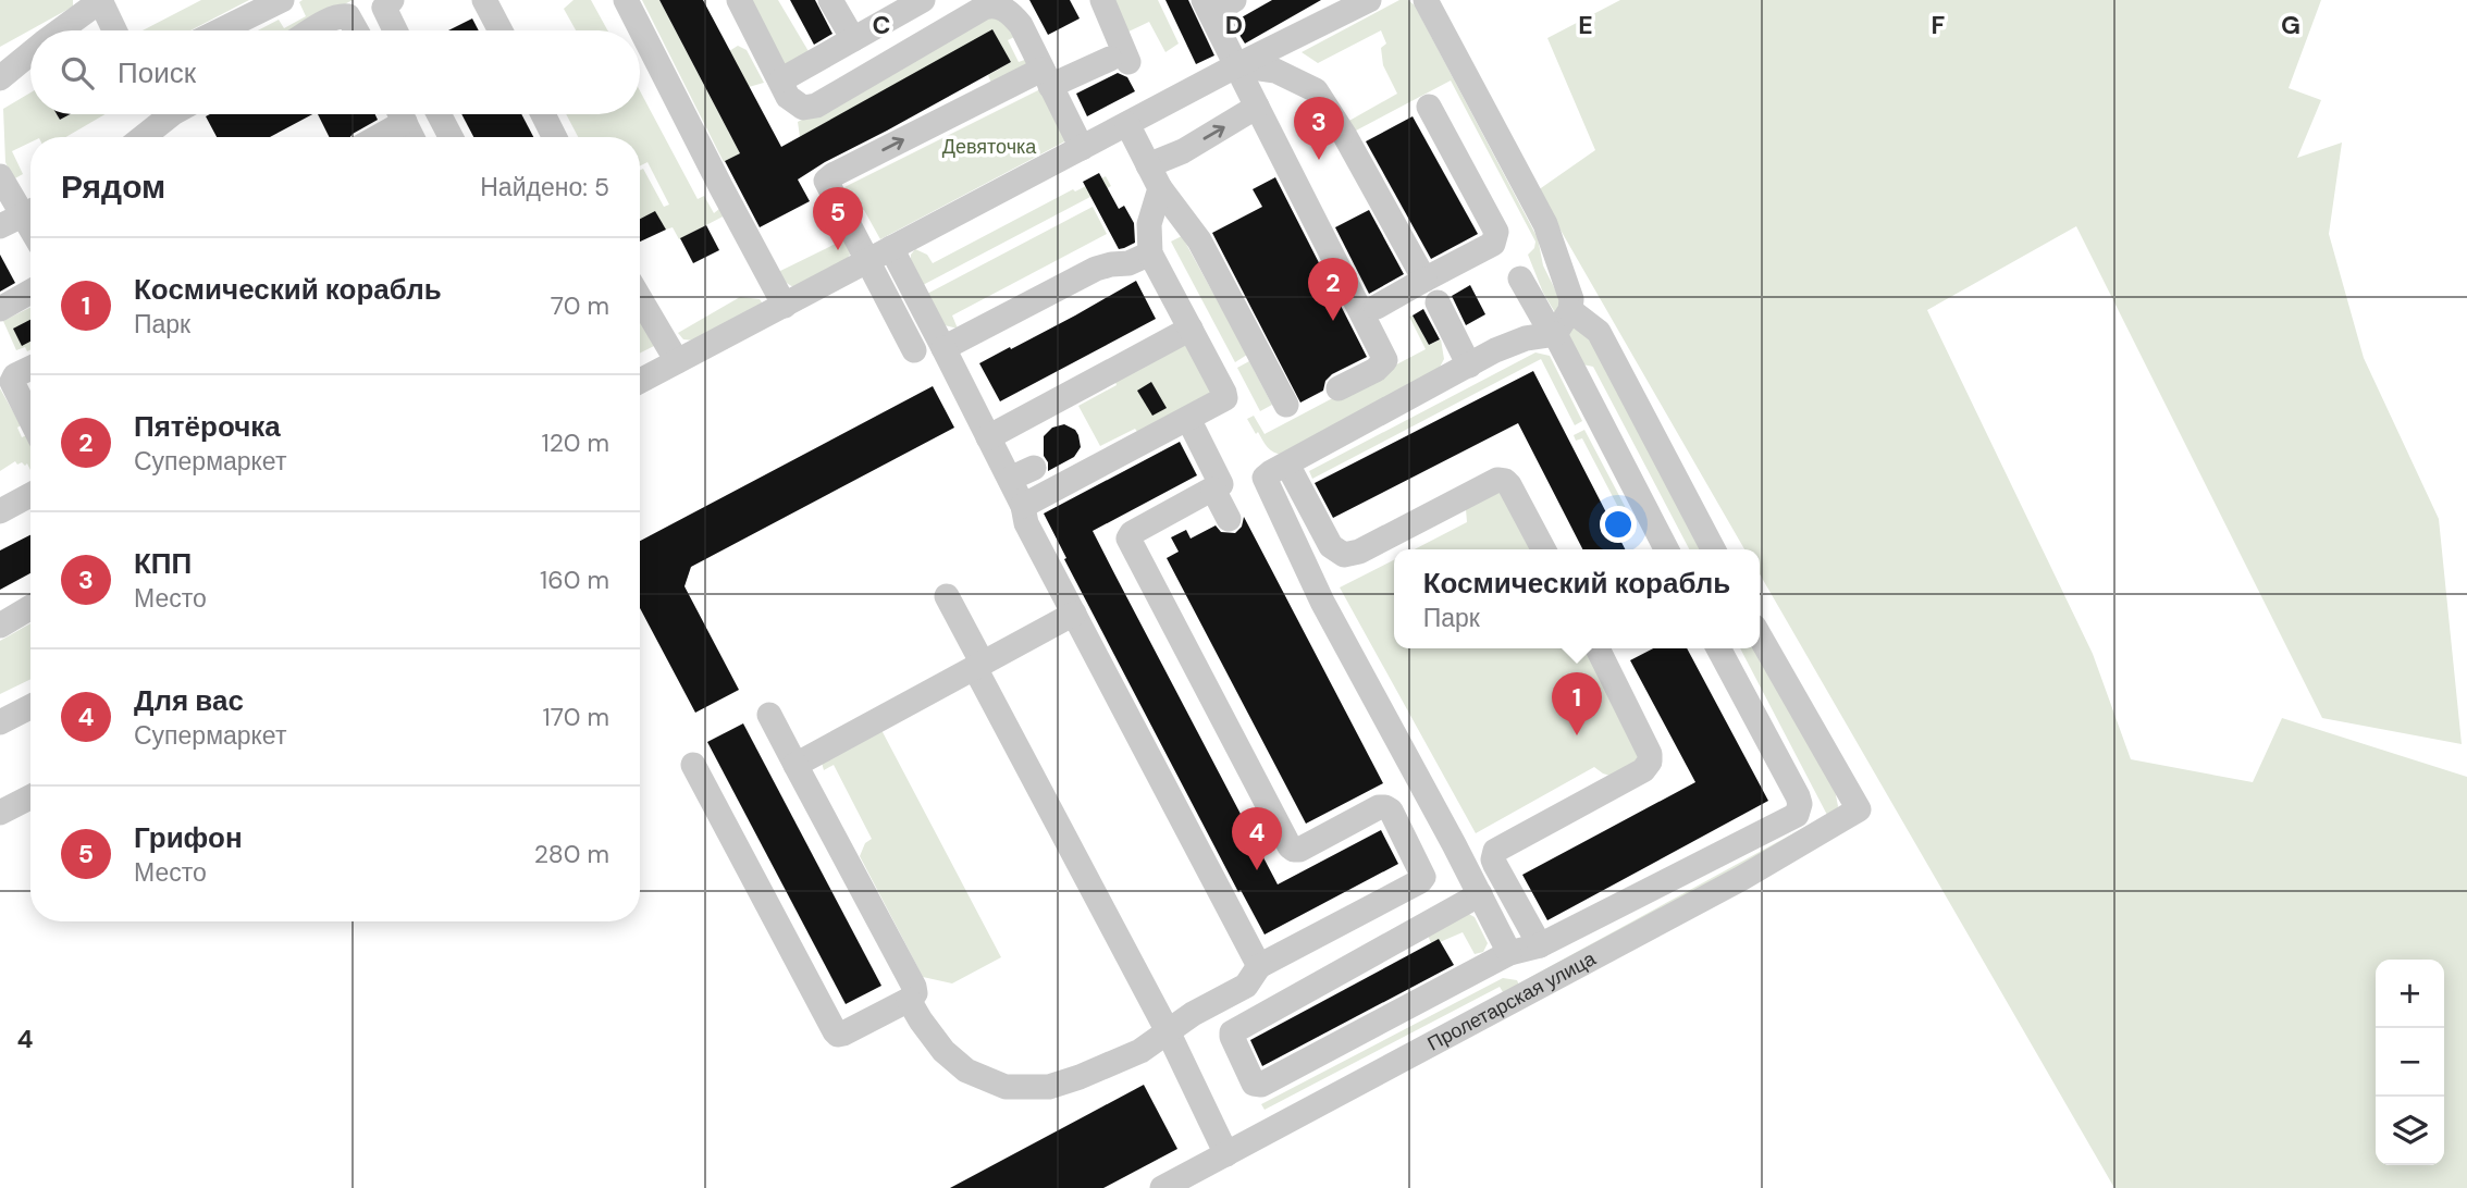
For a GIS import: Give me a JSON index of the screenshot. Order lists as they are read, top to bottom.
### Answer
{
  "streets": {
    "street": ["Пролетарская улица"]
  },
  "parks": ["Девяточка"],
  "page": {
    "search": "Поиск",
    "pins": [
      "3",
      "5",
      "2",
      "1",
      "4"
    ],
    "heading": ["Рядом", "Найдено: 5"],
    "list": [
      {
        "mark": "1",
        "name": "Космический корабль",
        "note": "Парк",
        "value": "70 m"
      },
      {
        "mark": "2",
        "name": "Пятёрочка",
        "note": "Супермаркет",
        "value": "120 m"
      },
      {
        "mark": "3",
        "name": "КПП",
        "note": "Место",
        "value": "160 m"
      },
      {
        "mark": "4",
        "name": "Для вас",
        "note": "Супермаркет",
        "value": "170 m"
      },
      {
        "mark": "5",
        "name": "Грифон",
        "note": "Место",
        "value": "280 m"
      }
    ],
    "popup": ["Космический корабль", "Парк"],
    "map_buttons": ["+", "−"]
  },
  "grid": {
    "columns": [
      "C",
      "D",
      "E",
      "F",
      "G"
    ],
    "rows": ["4"]
  }
}
